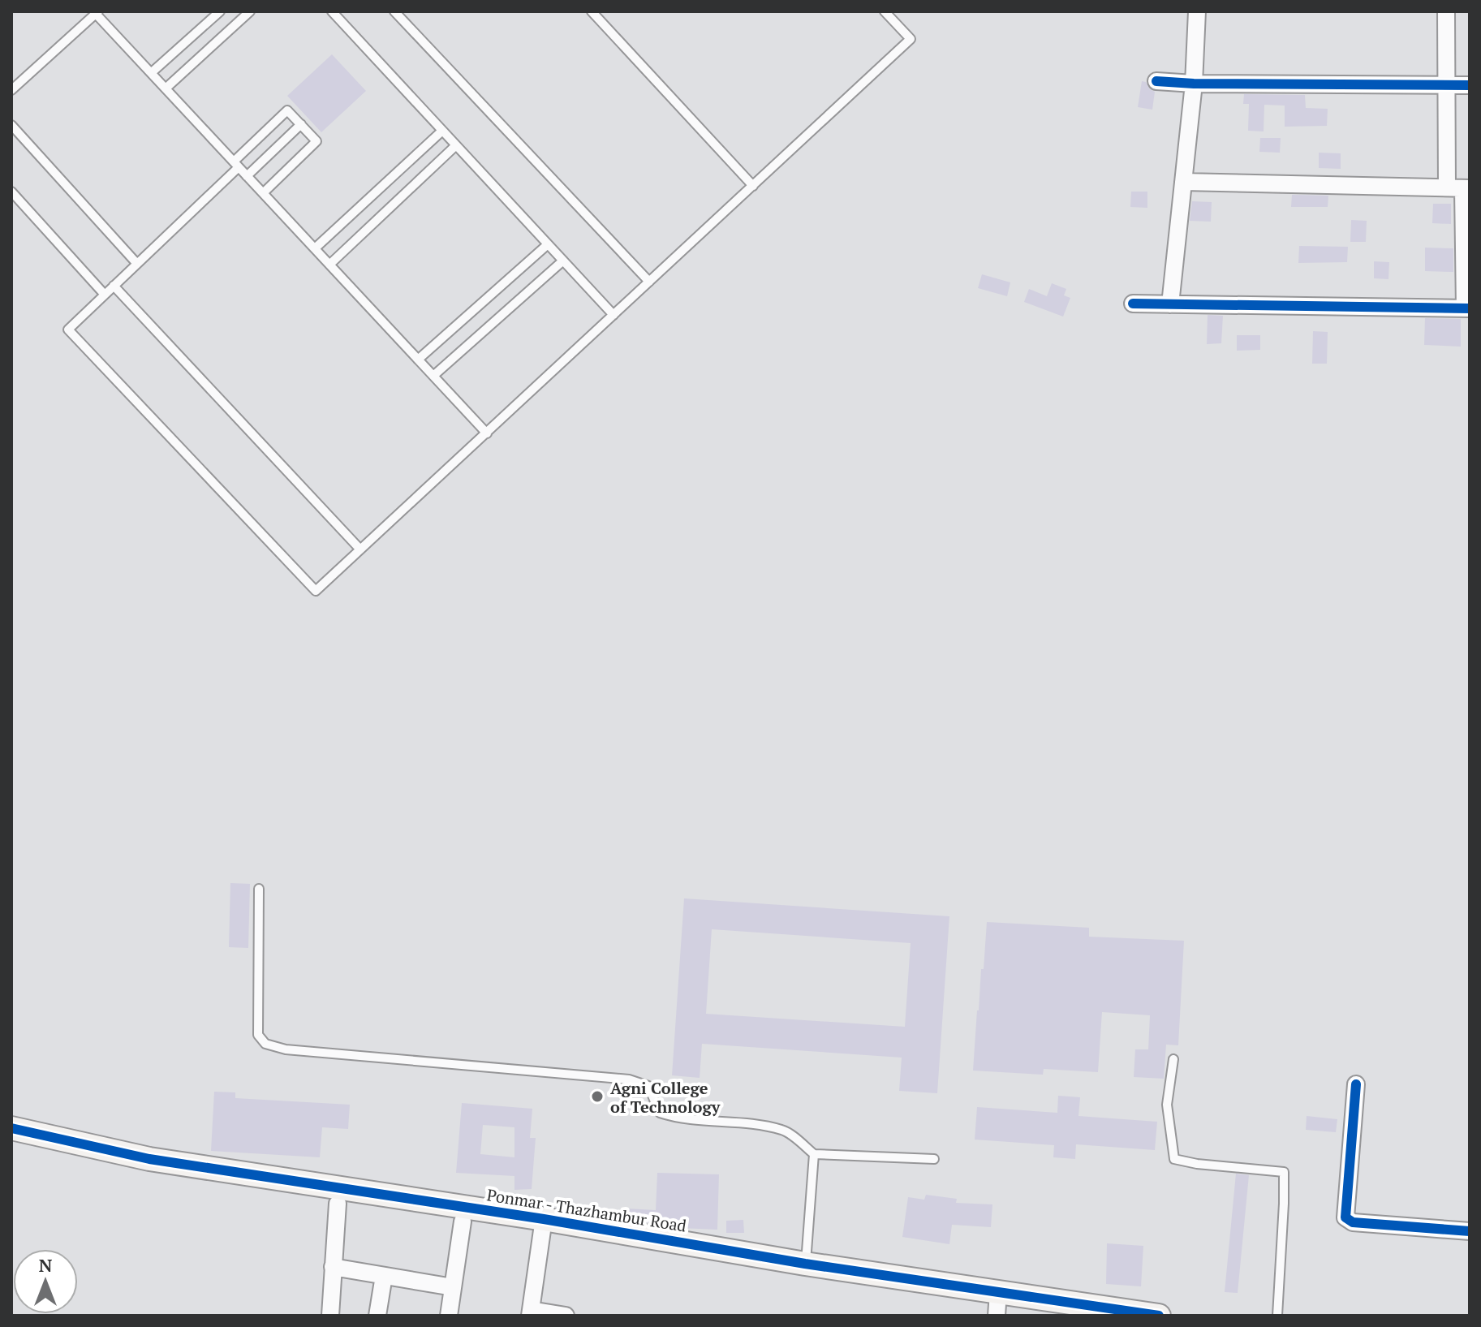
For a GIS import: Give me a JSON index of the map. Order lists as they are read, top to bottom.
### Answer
{
  "streets": {
    "street": ["Ponmar - Thazhambur Road"]
  },
  "places": ["Agni College of Technology"],
  "north": "top"
}
